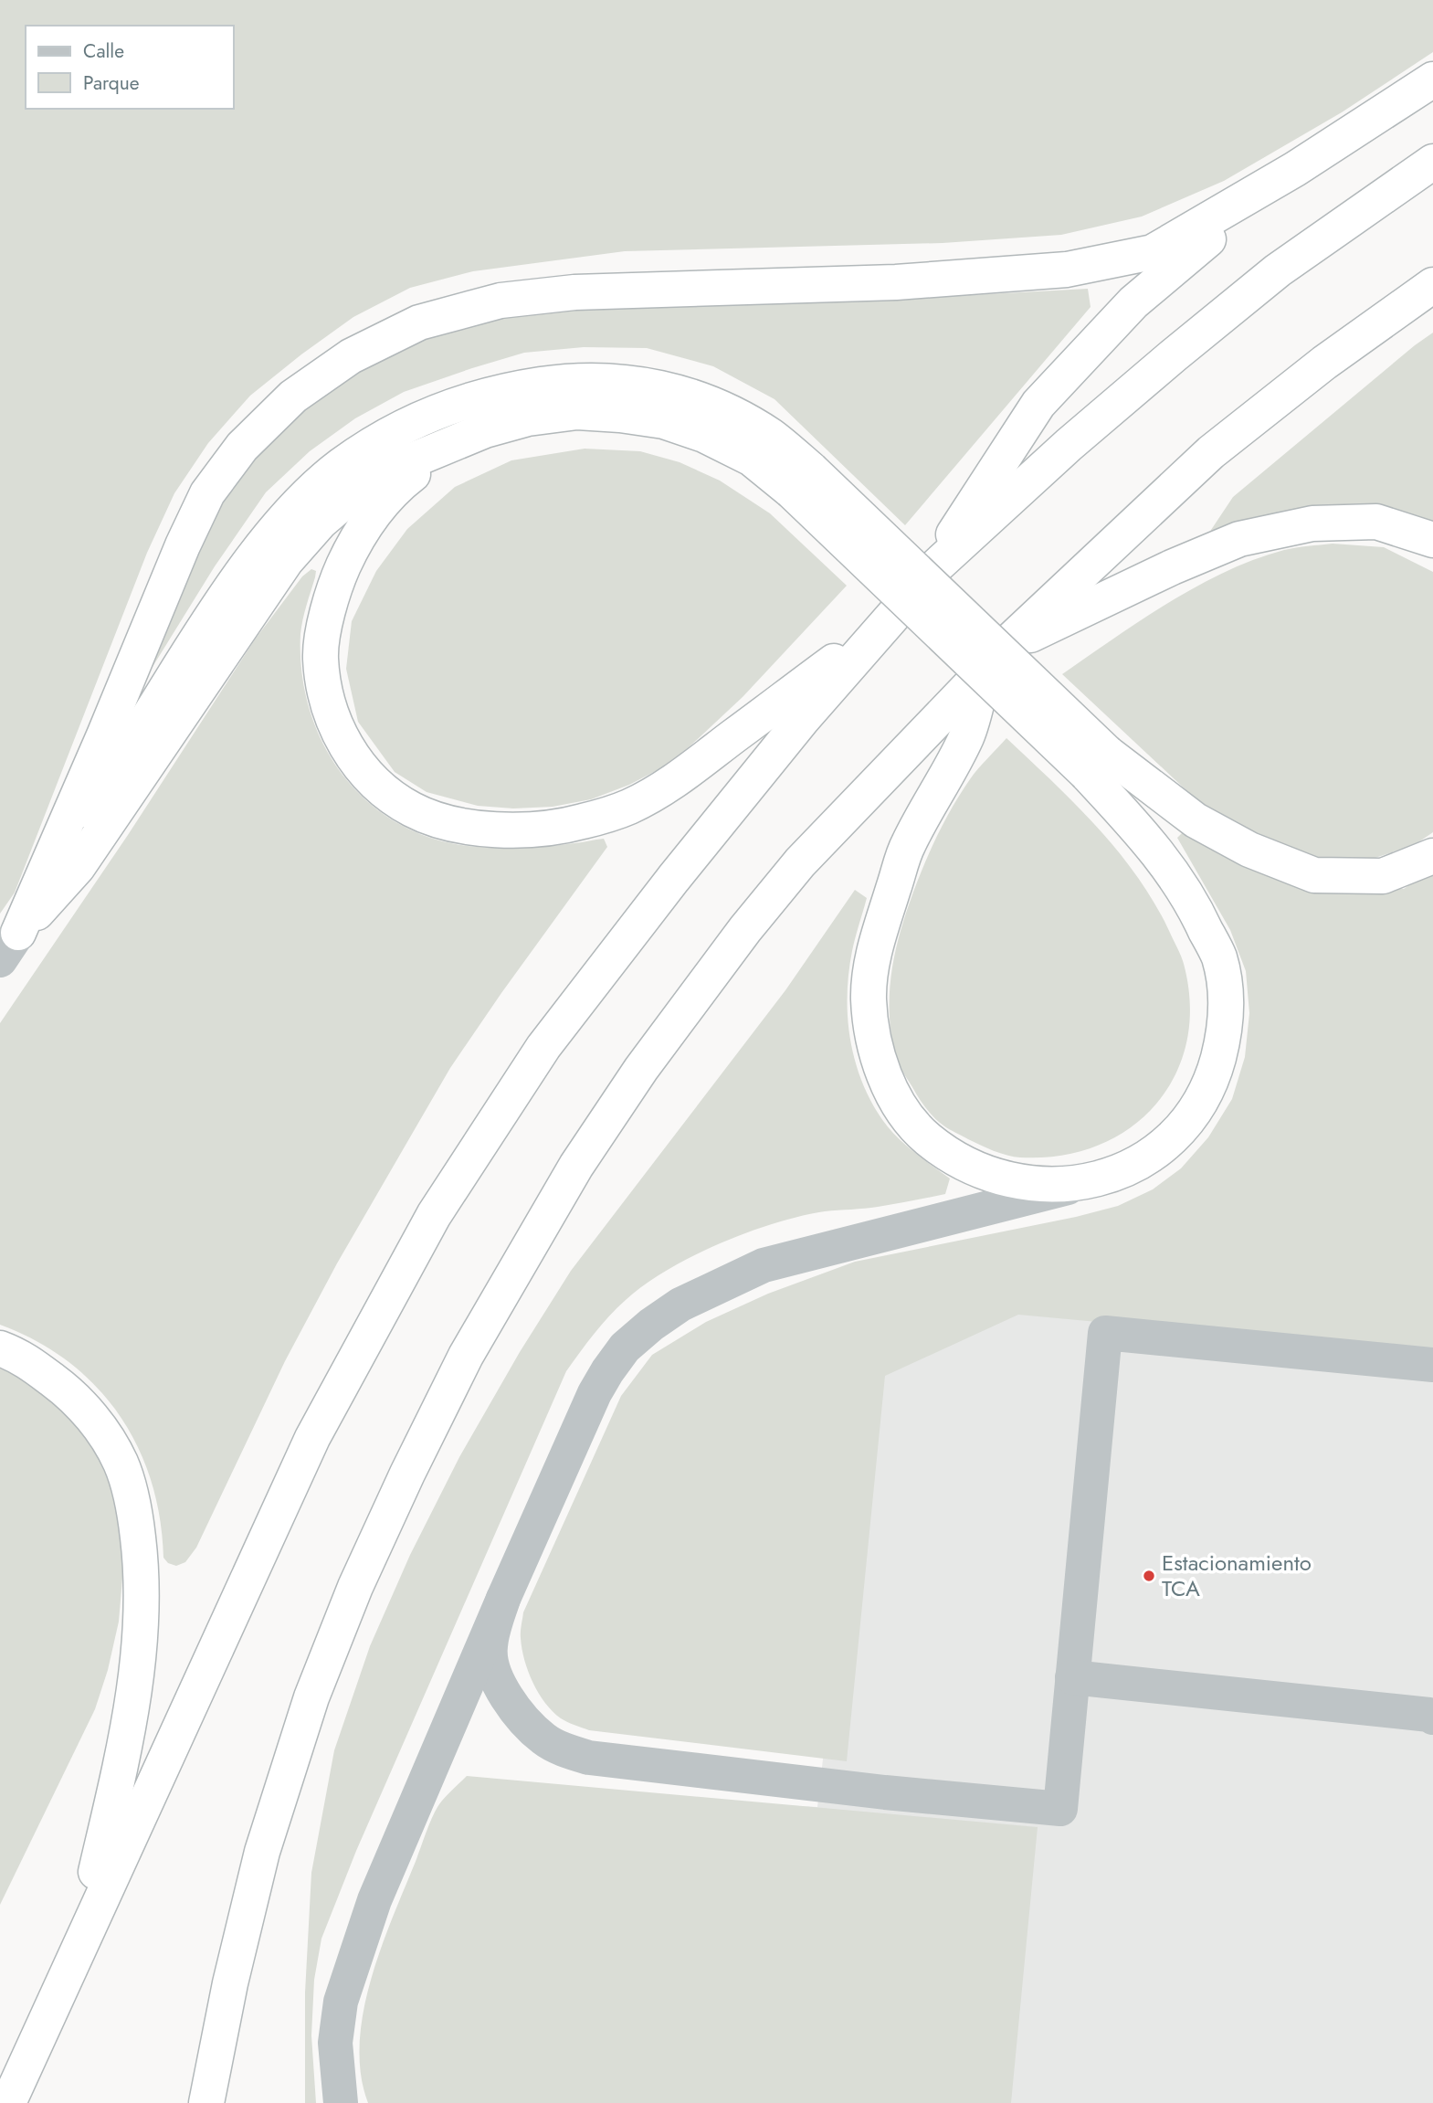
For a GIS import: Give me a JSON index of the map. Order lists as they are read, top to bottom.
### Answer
{
  "places": ["Estacionamiento TCA"],
  "legend": ["Calle", "Parque"]
}
